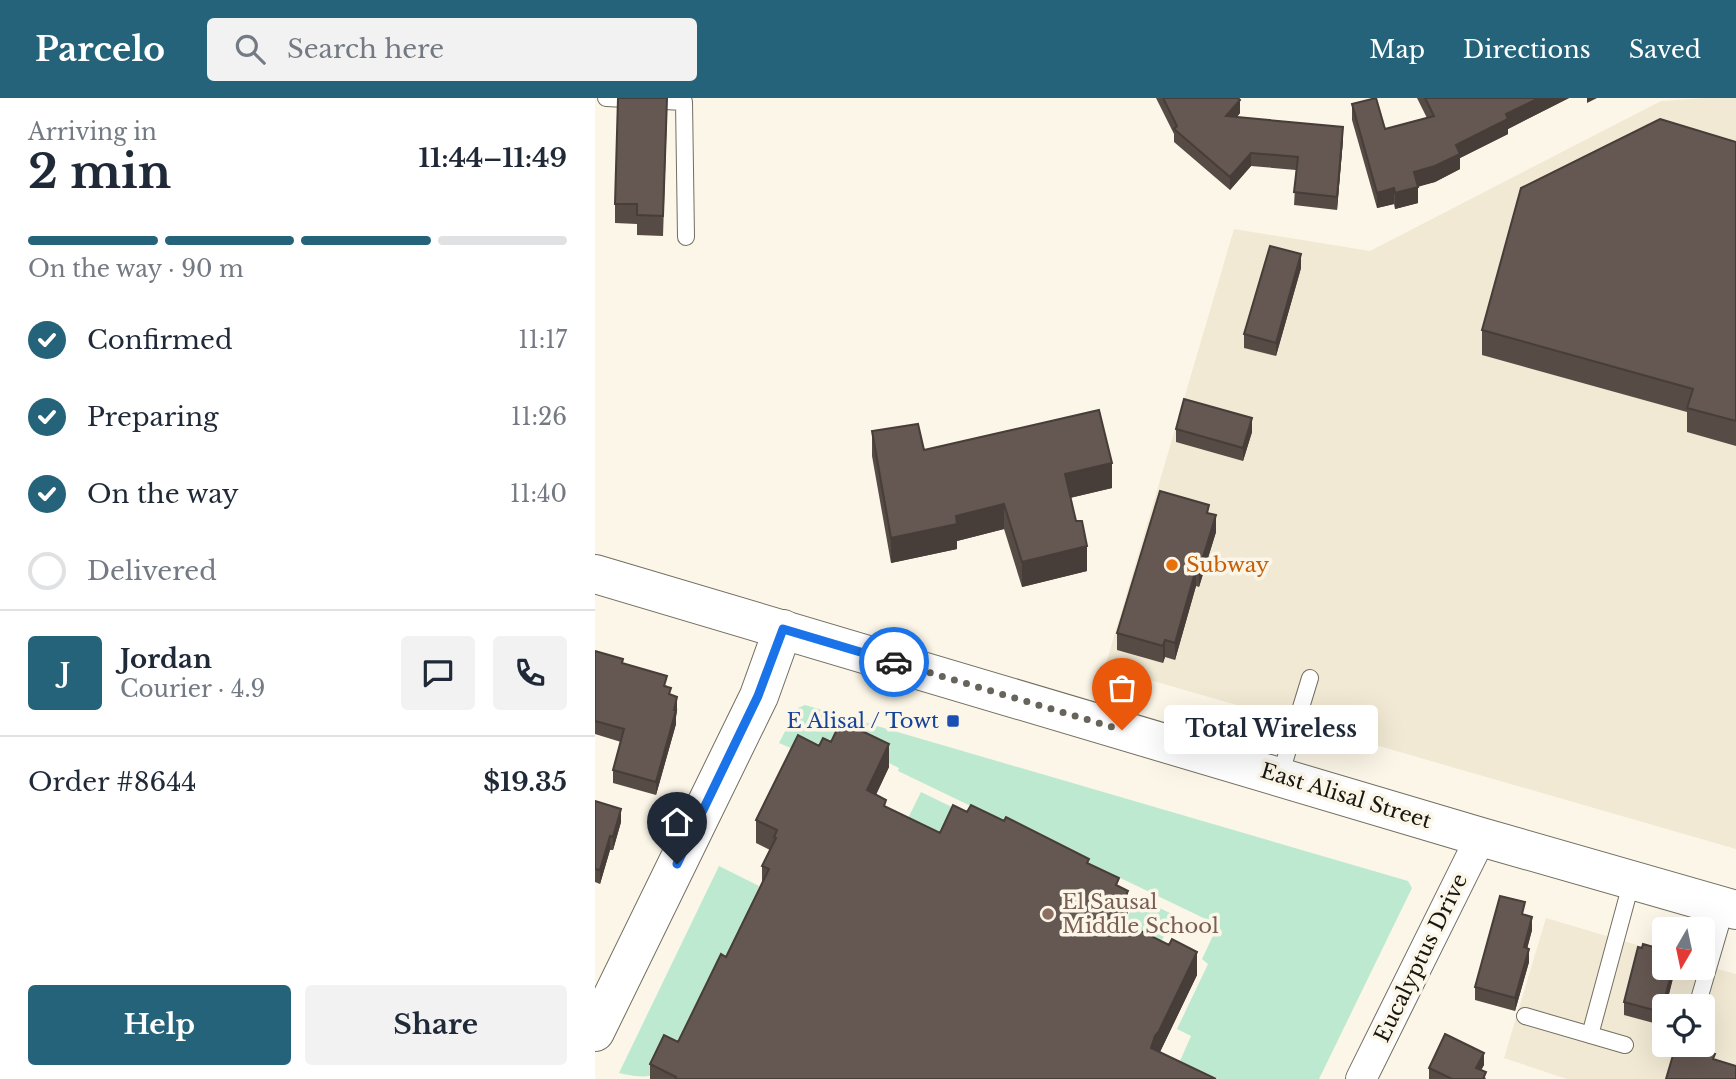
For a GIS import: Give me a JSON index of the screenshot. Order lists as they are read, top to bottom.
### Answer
{
  "streets": {
    "main road": ["East Alisal Street"],
    "street": ["Eucalyptus Drive"]
  },
  "crossings": [
    ["East Alisal Street", "Eucalyptus Drive"]
  ],
  "places": {
    "other": ["Subway", "Total Wireless", "El Sausal Middle School"],
    "transit": ["E Alisal / Towt"]
  },
  "north": "bottom",
  "page": {
    "header": "Parcelo",
    "search": "Search here",
    "nav": ["Map", "Directions", "Saved"],
    "heading": ["2 min", "Arriving in", "11:44–11:49"],
    "panel": [
      "Jordan",
      "Courier · 4.9",
      "Order #8644",
      "$19.35"
    ],
    "bar": "On the way · 90 m",
    "list": [
      ["Confirmed", "11:17"],
      ["Preparing", "11:26"],
      ["On the way", "11:40"],
      "Delivered"
    ],
    "round": "J",
    "bubble": "Total Wireless",
    "buttons": ["Help", "Share"]
  }
}
